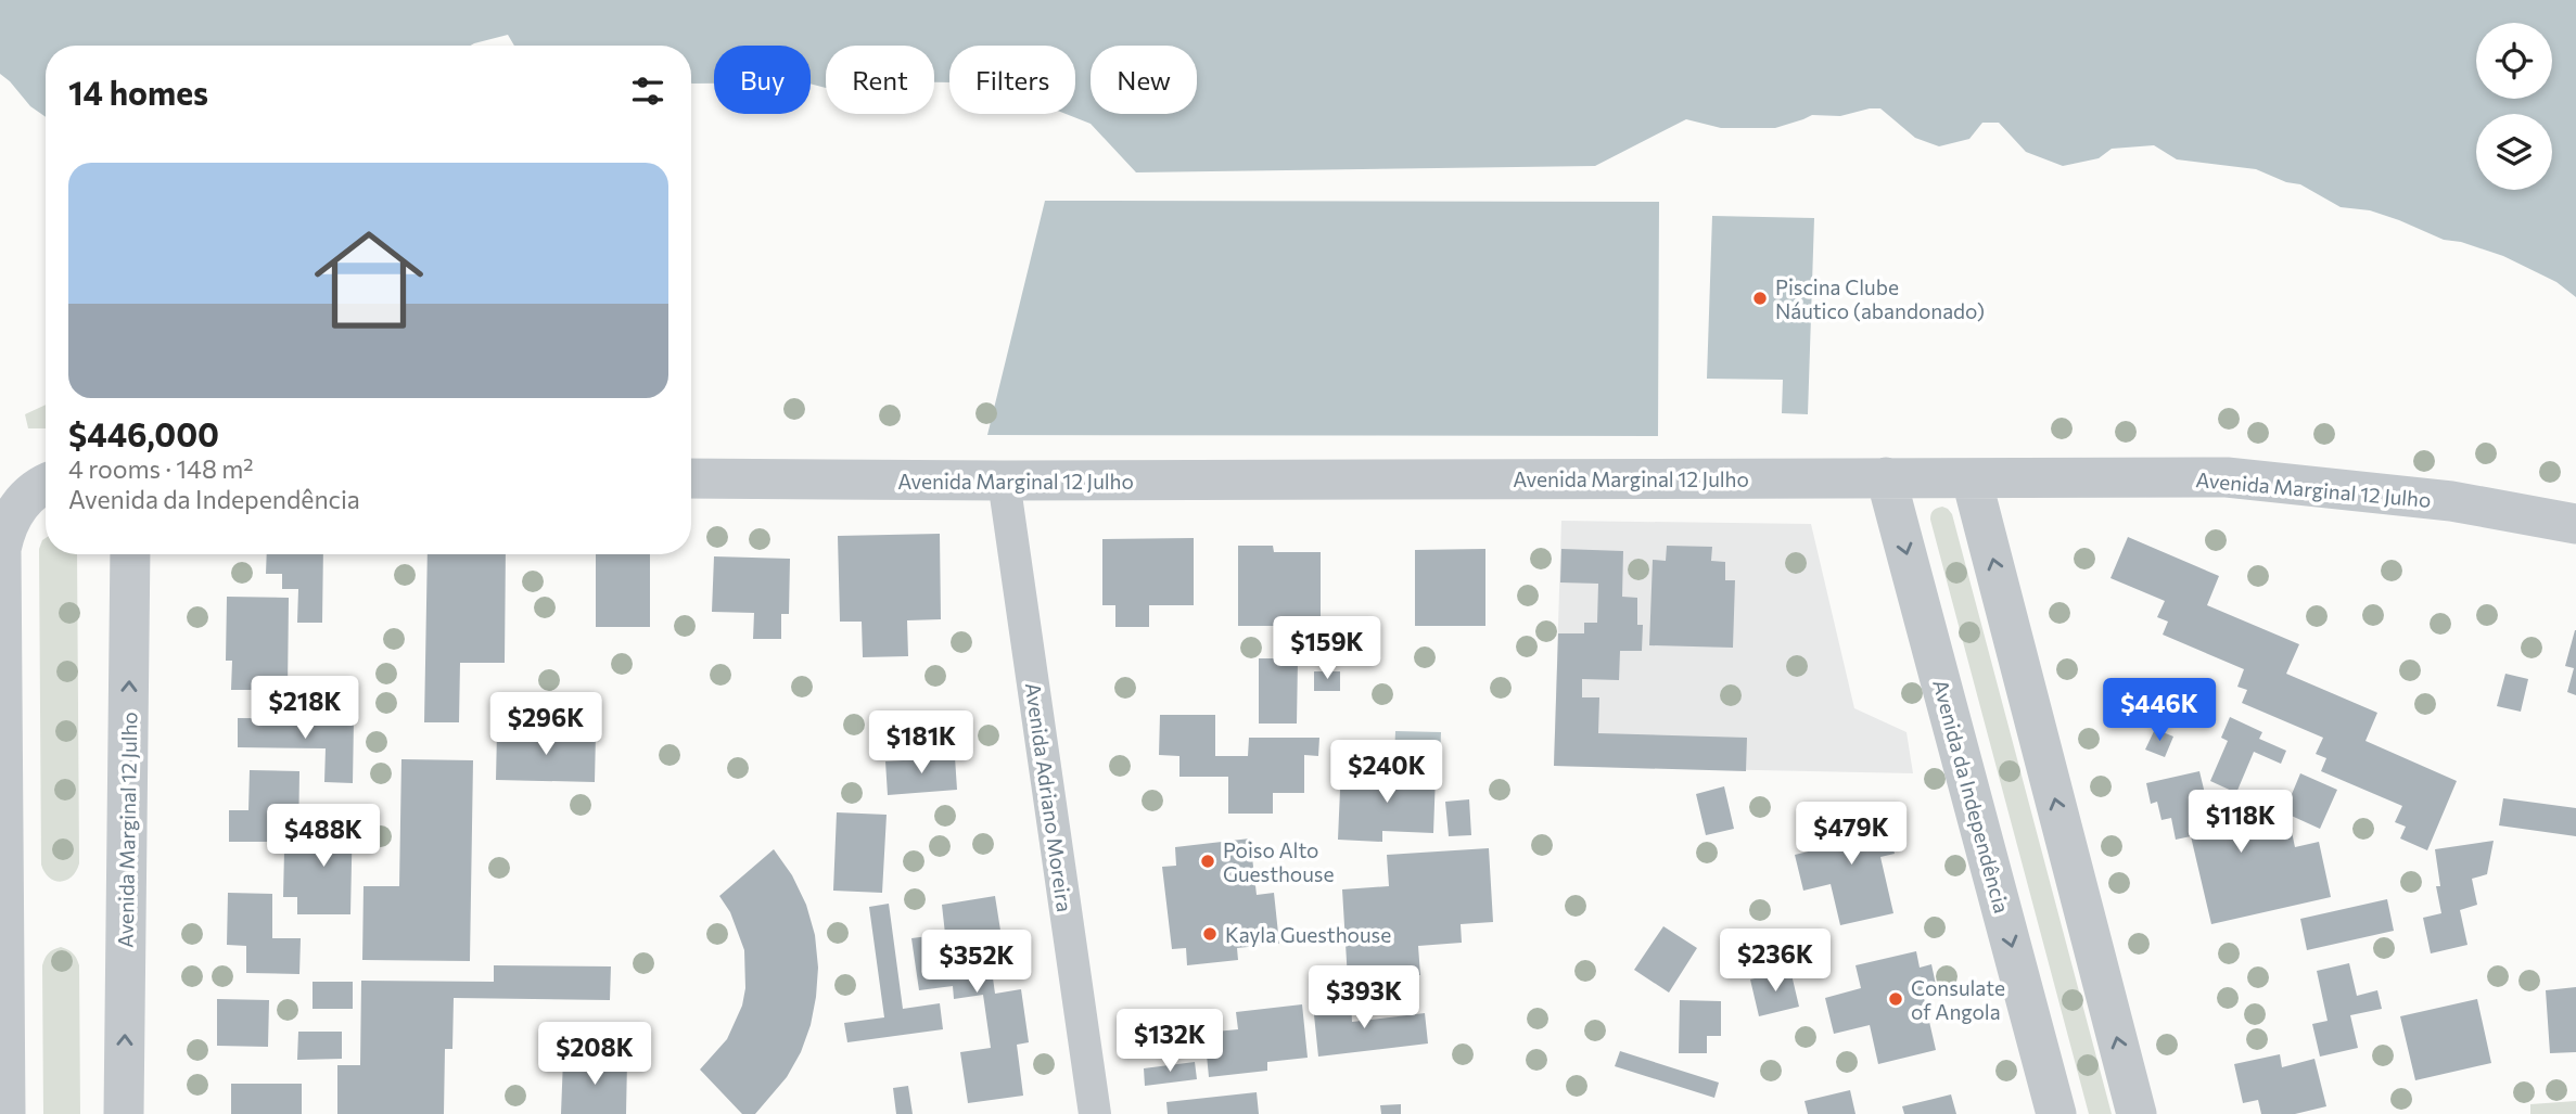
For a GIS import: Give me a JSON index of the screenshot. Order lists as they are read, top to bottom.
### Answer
{
  "streets": {
    "street": ["Avenida Marginal 12 Julho", "Avenida da Independência", "Avenida Adriano Moreira"]
  },
  "crossings": [
    ["Avenida Marginal 12 Julho", "Avenida da Independência"],
    ["Avenida Marginal 12 Julho", "Avenida Adriano Moreira"]
  ],
  "places": [
    "Piscina Clube Náutico (abandonado)",
    "Poiso Alto Guesthouse",
    "Kayla Guesthouse",
    "Consulate of Angola"
  ],
  "page": {
    "chip": [
      "Buy",
      "Rent",
      "Filters",
      "New"
    ],
    "heading": "14 homes",
    "list": [
      {
        "name": "$446,000",
        "note": "4 rooms · 148 m² · Avenida da Independência"
      }
    ],
    "price": [
      "$159K",
      "$218K",
      "$446K",
      "$296K",
      "$181K",
      "$240K",
      "$118K",
      "$479K",
      "$488K",
      "$236K",
      "$352K",
      "$393K",
      "$132K",
      "$208K"
    ]
  }
}
